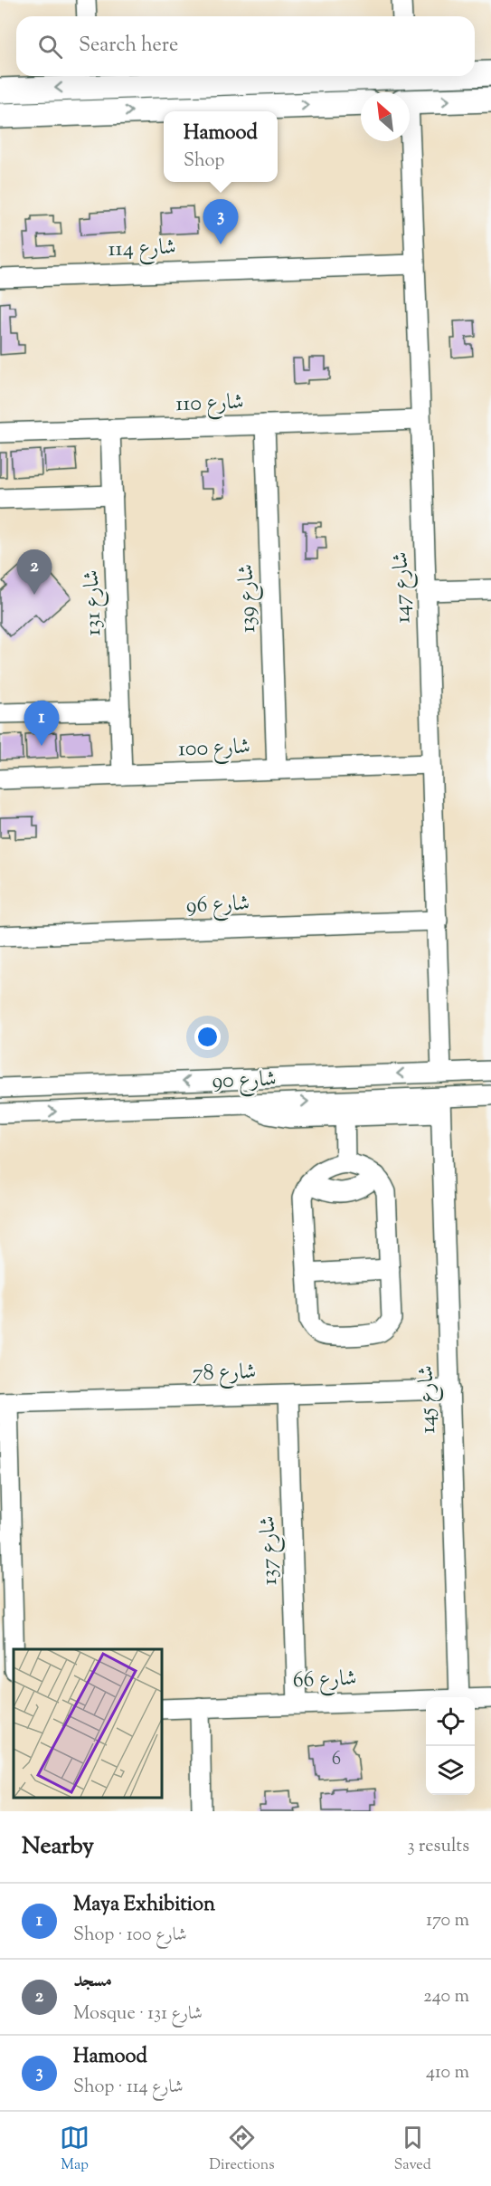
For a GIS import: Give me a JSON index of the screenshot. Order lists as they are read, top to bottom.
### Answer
{
  "streets": {
    "street": [
      "شارع 114",
      "شارع 110",
      "شارع 147",
      "شارع 139",
      "شارع 131",
      "شارع 100",
      "شارع 96",
      "شارع 90",
      "شارع 78",
      "شارع 145",
      "شارع 137",
      "شارع 66"
    ]
  },
  "crossings": [
    ["شارع 114", "شارع 147"],
    ["شارع 110", "شارع 147"],
    ["شارع 110", "شارع 139"],
    ["شارع 110", "شارع 131"],
    ["شارع 147", "شارع 100"],
    ["شارع 147", "شارع 96"],
    ["شارع 147", "شارع 90"],
    ["شارع 139", "شارع 100"],
    ["شارع 131", "شارع 100"],
    ["شارع 90", "شارع 145"],
    ["شارع 78", "شارع 145"],
    ["شارع 78", "شارع 137"],
    ["شارع 137", "شارع 66"]
  ],
  "house_numbers": ["6"],
  "north": "top left",
  "page": {
    "search": "Search here",
    "popup": ["Hamood", "Shop"],
    "pins": ["3", "2", "1"],
    "heading": ["Nearby", "3 results"],
    "list": [
      {
        "mark": "1",
        "name": "Maya Exhibition",
        "note": "Shop · شارع 100",
        "value": "170 m"
      },
      {
        "mark": "2",
        "name": "مسجد",
        "note": "Mosque · شارع 131",
        "value": "240 m"
      },
      {
        "mark": "3",
        "name": "Hamood",
        "note": "Shop · شارع 114",
        "value": "410 m"
      }
    ],
    "nav": ["Map", "Directions", "Saved"]
  }
}
